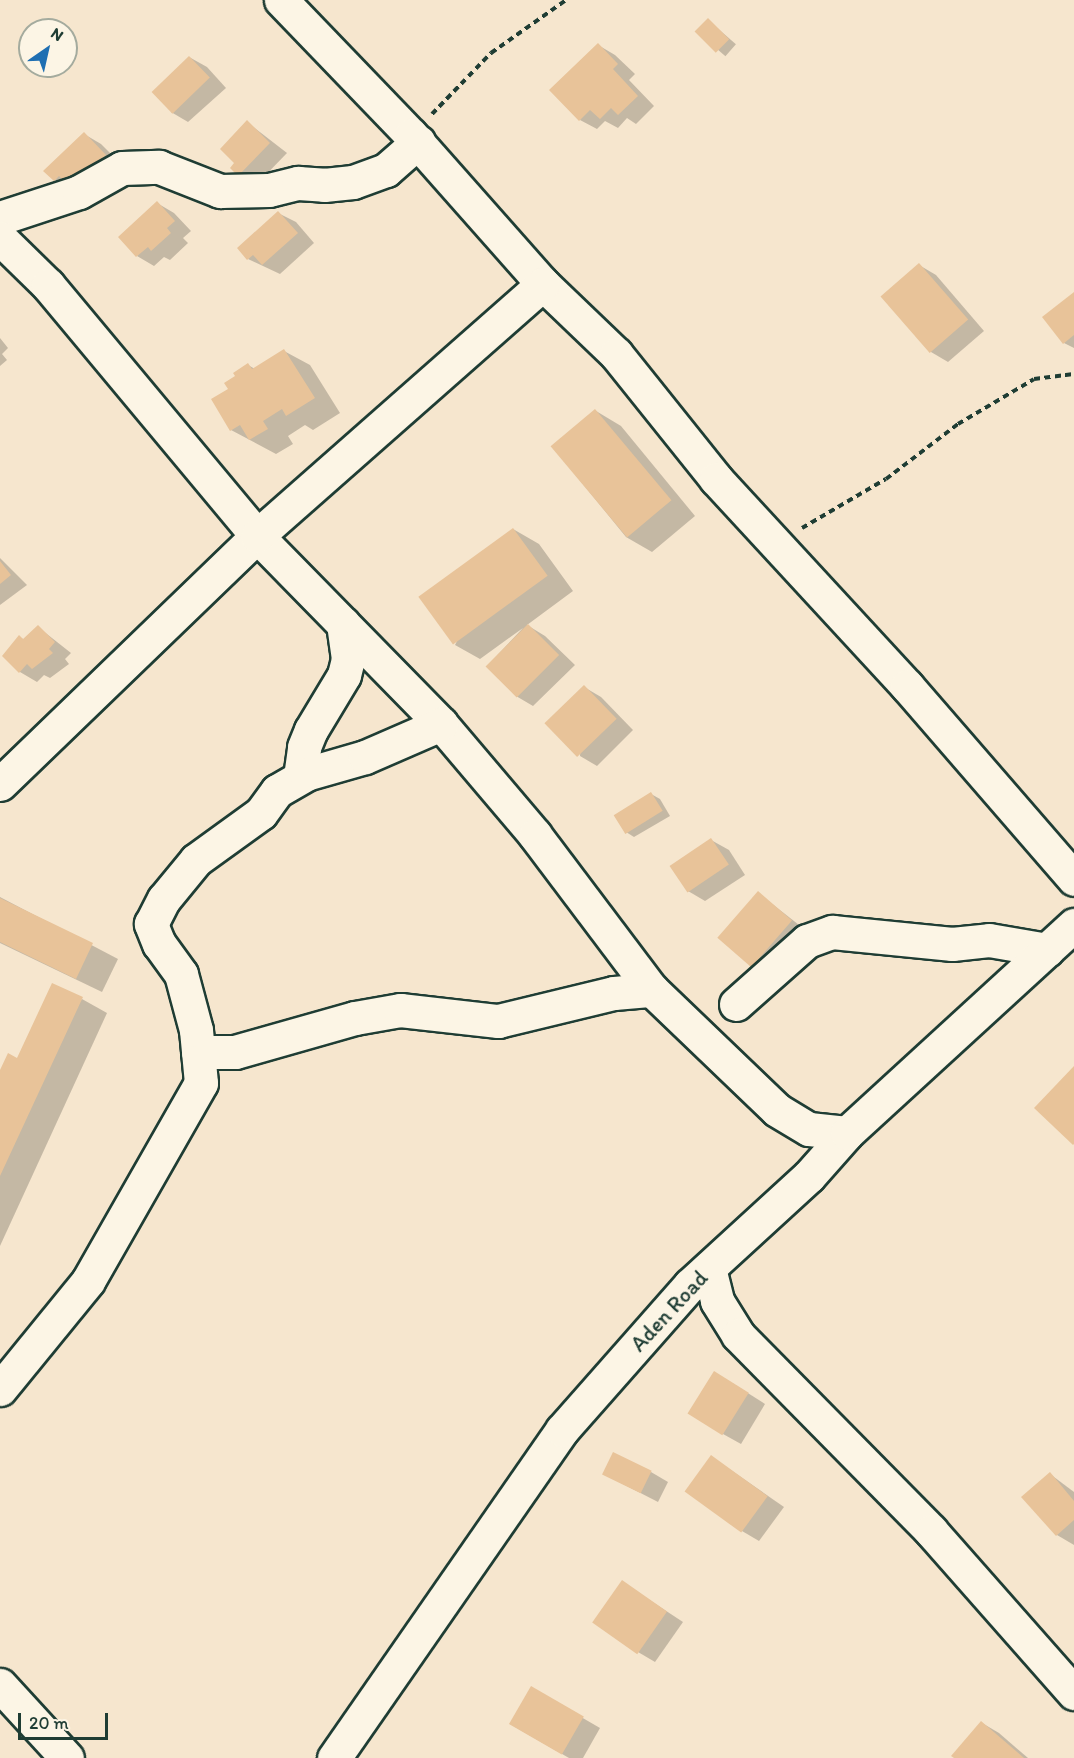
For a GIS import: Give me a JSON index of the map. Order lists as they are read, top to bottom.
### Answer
{
  "streets": {
    "street": ["Aden Road"]
  },
  "scale_bar": "20 m",
  "north": "top right"
}
